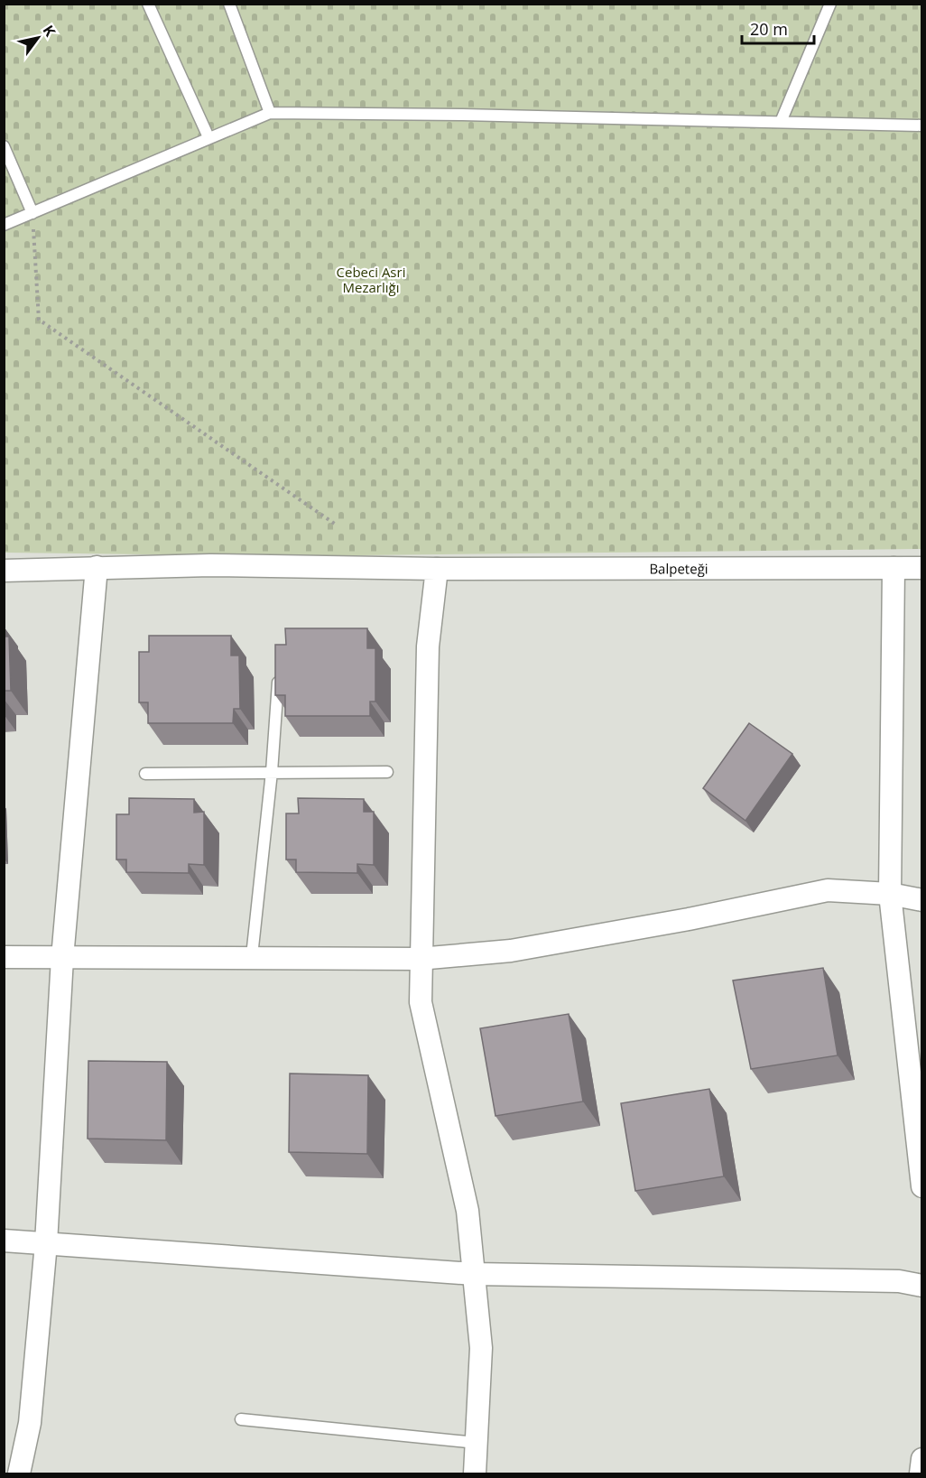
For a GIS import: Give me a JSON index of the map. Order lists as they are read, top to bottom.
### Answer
{
  "streets": {
    "street": ["Balpeteği"]
  },
  "parks": ["Cebeci Asri Mezarlığı"],
  "scale_bar": "20 m",
  "north": "top right"
}
